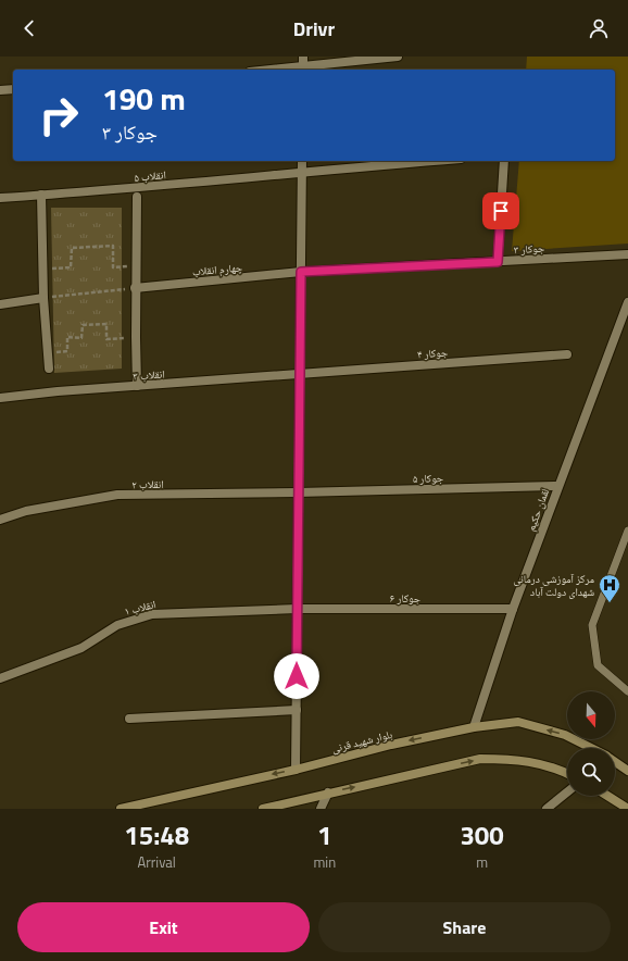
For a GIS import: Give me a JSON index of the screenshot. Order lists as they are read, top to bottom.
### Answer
{
  "streets": {
    "main road": ["بلوار شهید قرنی"],
    "street": [
      "انقلاب ۵",
      "جوکار ۳",
      "چهارم انقلاب",
      "جوکار ۴",
      "انقلاب ۳",
      "جوکار ۵",
      "انقلاب ۲",
      "لقمان حکیم",
      "جوکار ۶",
      "انقلاب ۱"
    ]
  },
  "crossings": [
    ["جوکار ۳", "چهارم انقلاب"],
    ["جوکار ۴", "انقلاب ۳"],
    ["جوکار ۵", "انقلاب ۲"],
    ["جوکار ۵", "لقمان حکیم"],
    ["لقمان حکیم", "جوکار ۶"],
    ["لقمان حکیم", "بلوار شهید قرنی"],
    ["جوکار ۶", "انقلاب ۱"]
  ],
  "places": {
    "hospital": ["مرکز آموزشی درمانی شهدای دولت آباد"]
  },
  "north": "bottom",
  "page": {
    "header": "Drivr",
    "turn": ["190 m", "جوکار ۳"],
    "eta": [
      "15:48",
      "Arrival",
      "1",
      "min",
      "300",
      "m"
    ],
    "buttons": ["Exit", "Share"]
  }
}
